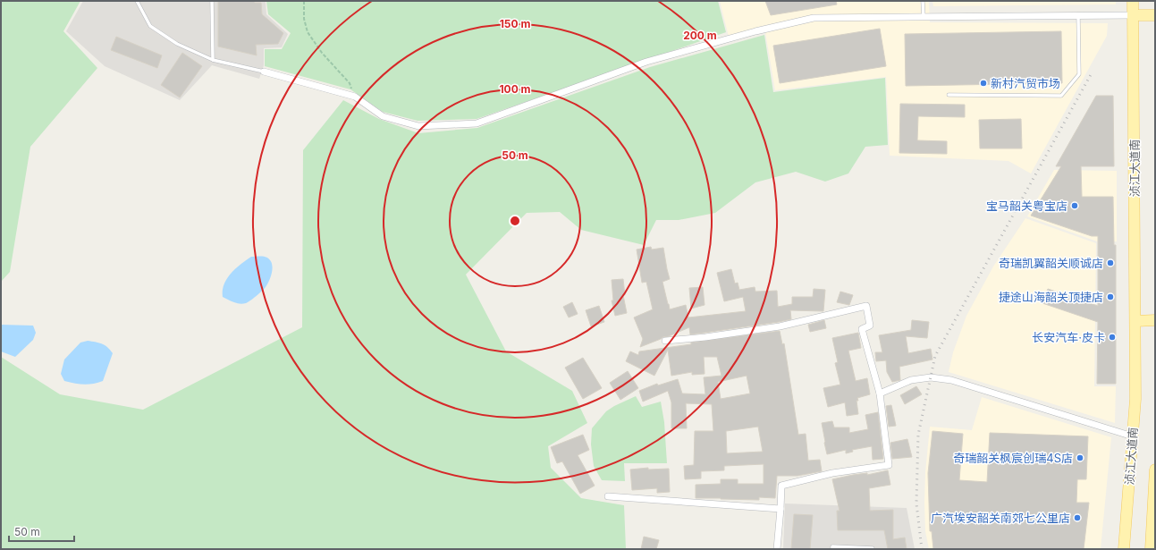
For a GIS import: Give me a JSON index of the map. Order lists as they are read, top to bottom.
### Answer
{
  "streets": {
    "main road": ["浈江大道南"]
  },
  "places": [
    "新村汽贸市场",
    "宝马韶关粤宝店",
    "奇瑞凯翼韶关顺诚店",
    "捷途山海韶关顶捷店",
    "长安汽车·皮卡",
    "奇瑞韶关枫宸创瑞4S店",
    "广汽埃安韶关南郊七公里店"
  ],
  "scale_bar": "50 m",
  "rings": [
    "150 m",
    "200 m",
    "100 m",
    "50 m"
  ]
}
